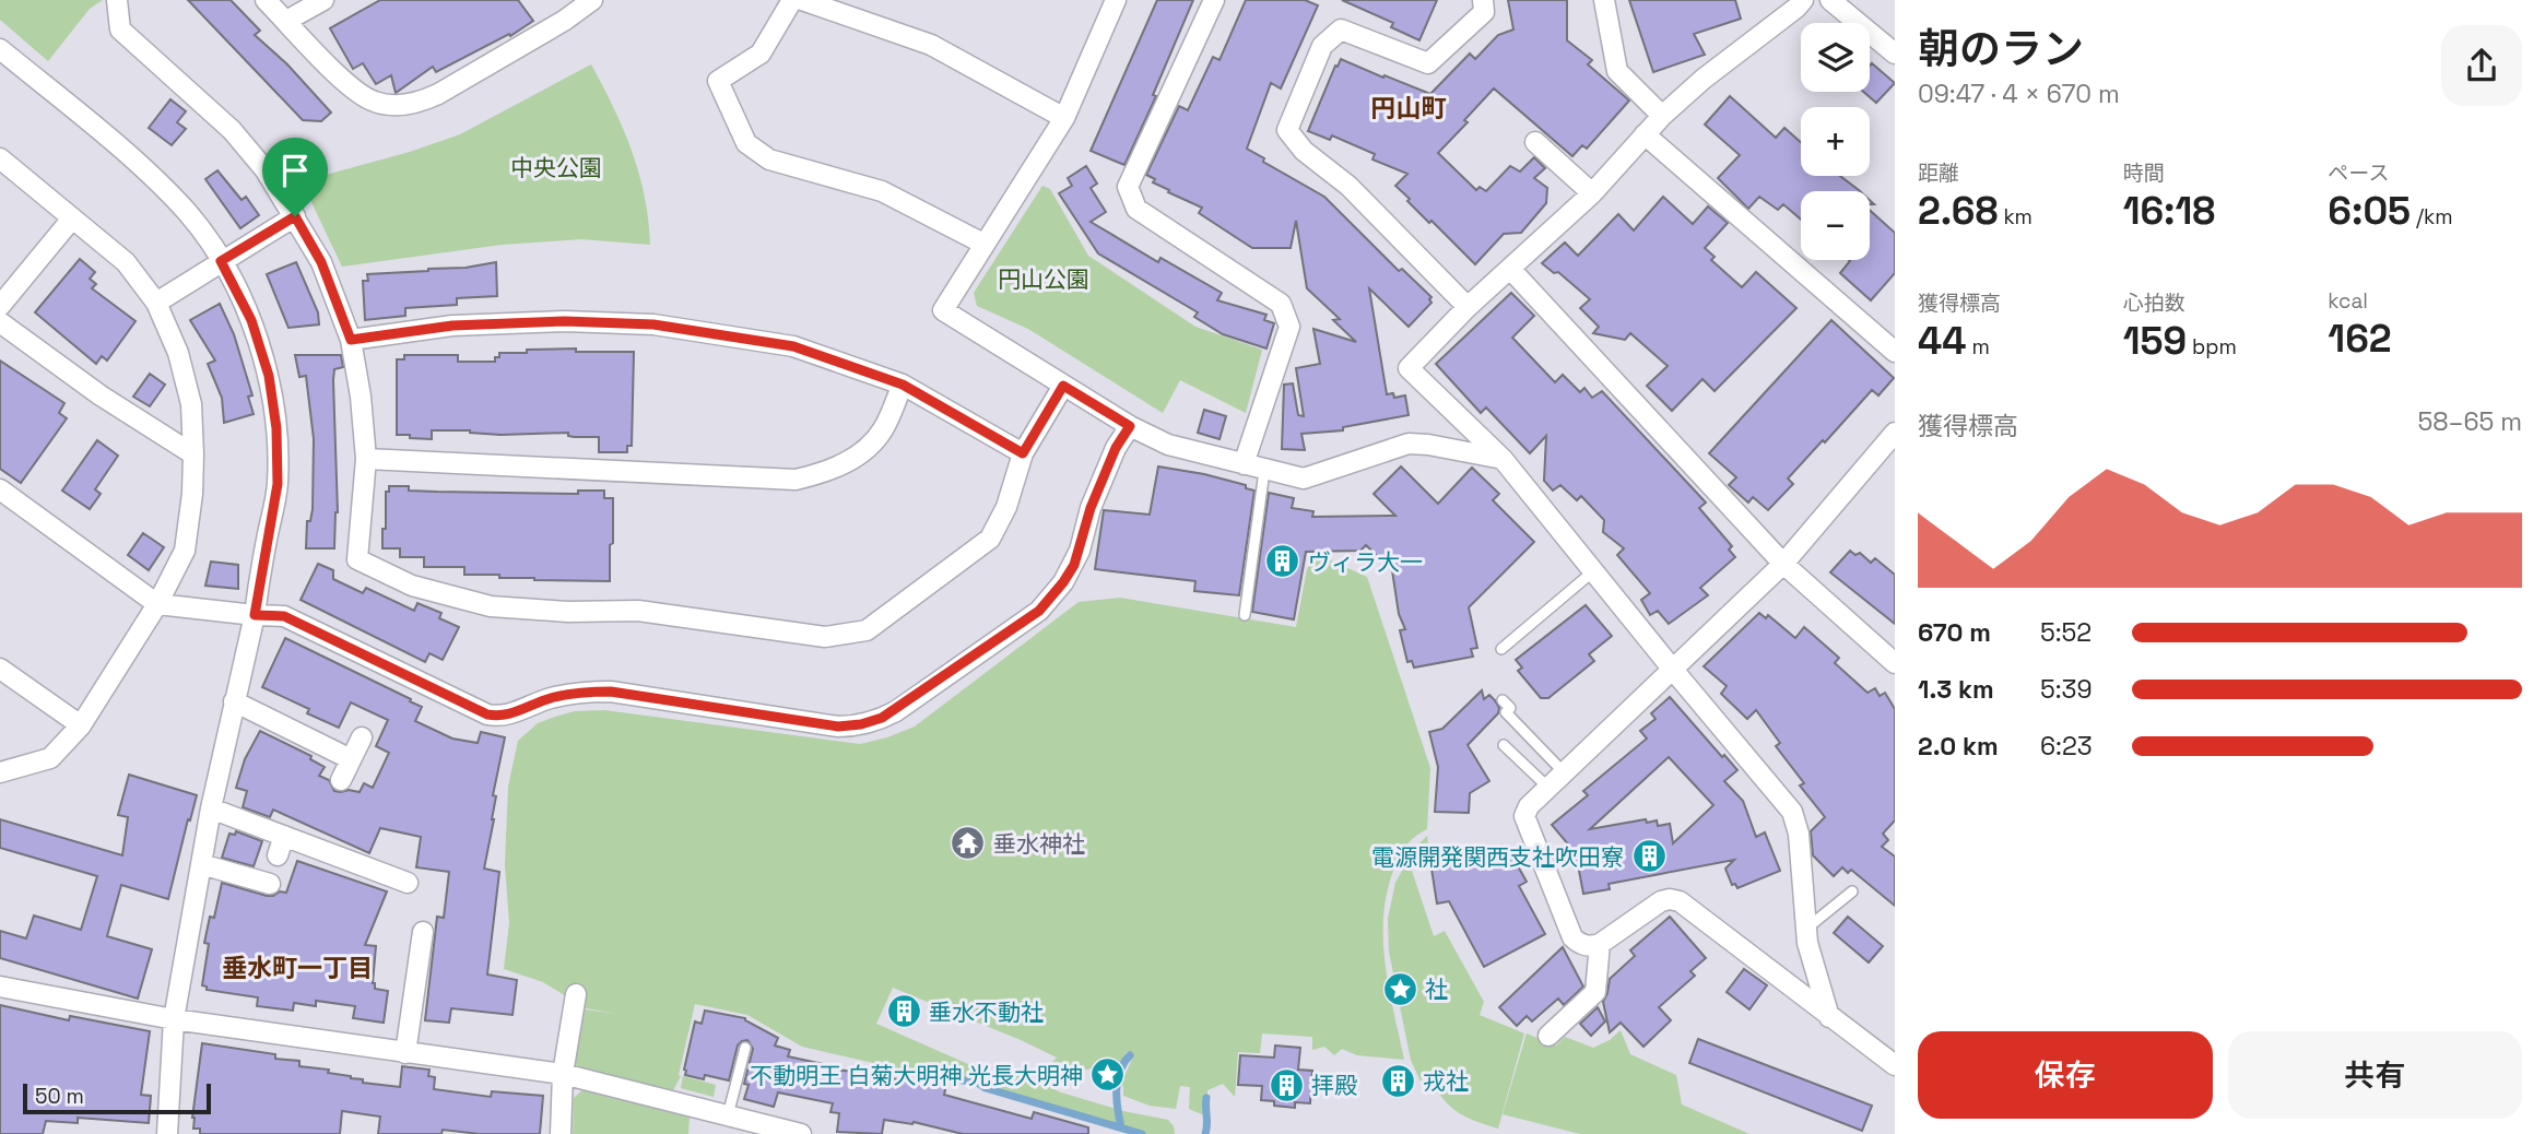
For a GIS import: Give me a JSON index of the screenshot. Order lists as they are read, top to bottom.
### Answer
{
  "districts": ["円山町", "垂水町一丁目"],
  "parks": ["中央公園", "円山公園"],
  "places": {
    "building": [
      "ヴィラ大一",
      "電源開発関西支社吹田寮",
      "垂水不動社",
      "戎社",
      "拝殿"
    ],
    "temple": ["垂水神社"],
    "place": ["社", "不動明王 白菊大明神 光長大明神"]
  },
  "scale_bar": "50 m",
  "page": {
    "heading": ["朝のラン", "09:47 · 4 × 670 m"],
    "map_buttons": ["+", "−"],
    "stats": [
      ["距離", "2.68 km"],
      ["時間", "16:18"],
      ["ペース", "6:05 /km"],
      ["獲得標高", "44 m"],
      ["心拍数", "159 bpm"],
      ["kcal", "162"]
    ],
    "chart": ["獲得標高", "58–65 m"],
    "list": [
      {
        "name": "670 m",
        "note": "5:52"
      },
      {
        "name": "1.3 km",
        "note": "5:39"
      },
      {
        "name": "2.0 km",
        "note": "6:23"
      }
    ],
    "buttons": ["保存", "共有"],
    "scale": "50 m"
  }
}
